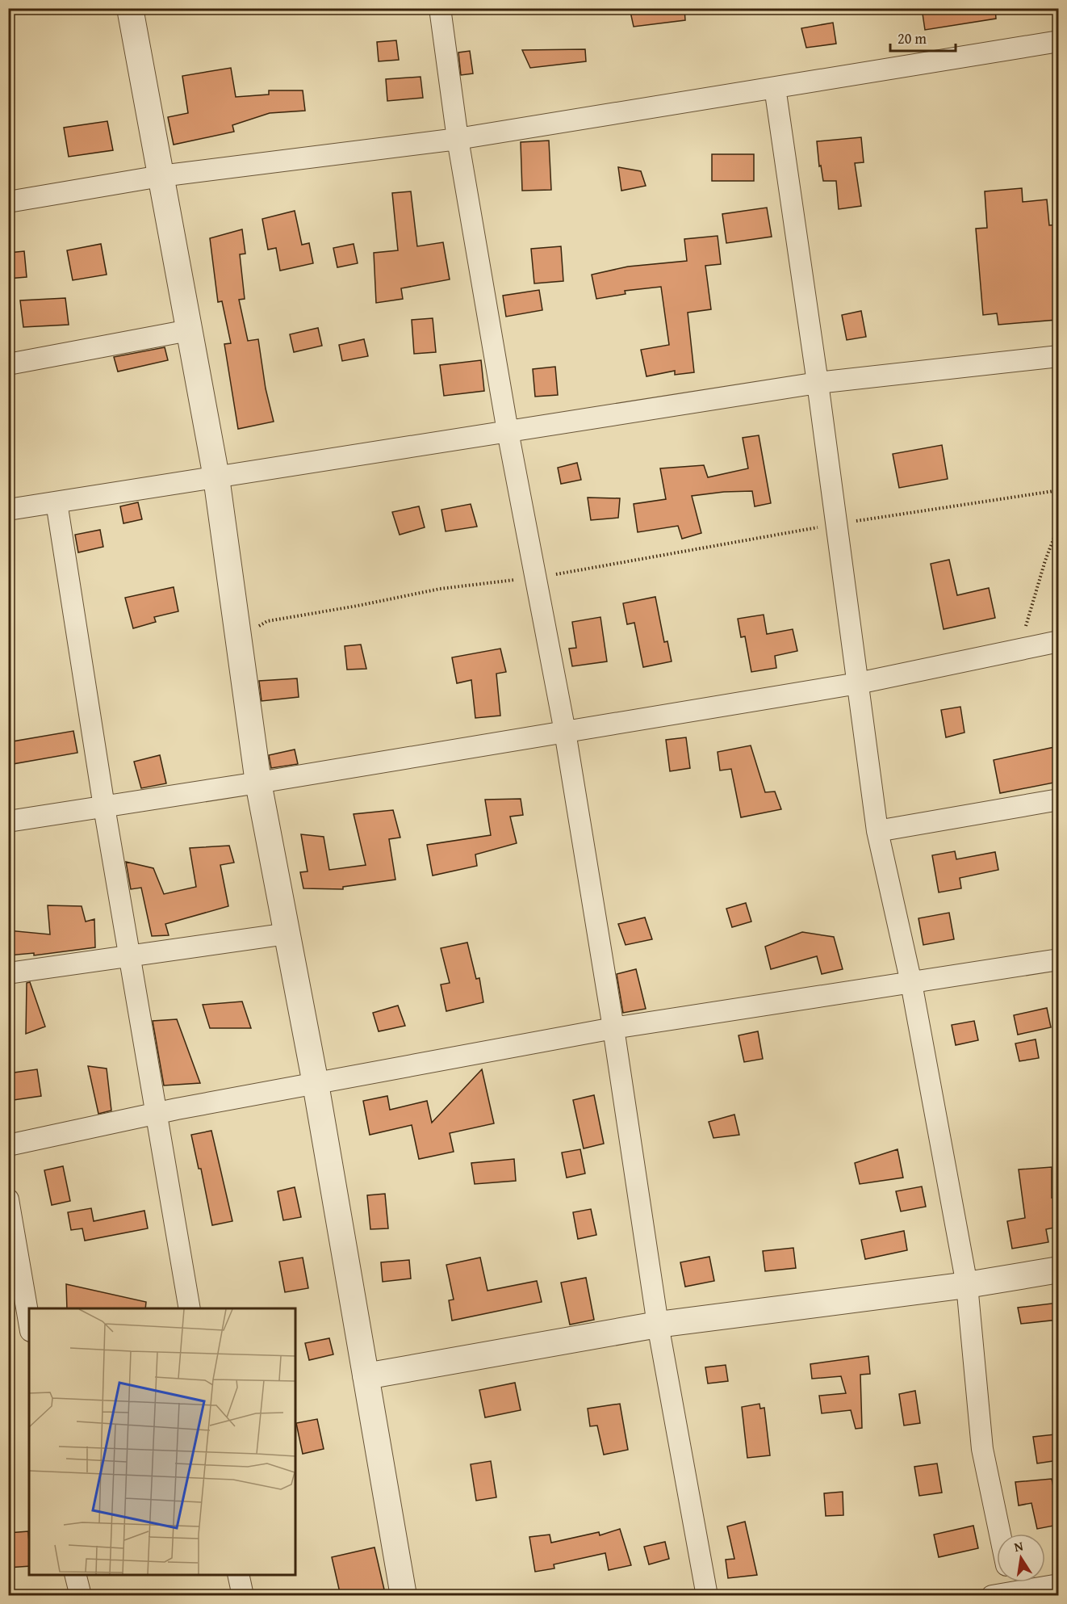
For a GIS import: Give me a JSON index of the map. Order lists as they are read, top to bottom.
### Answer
{
  "scale_bar": "20 m",
  "north": "top"
}
